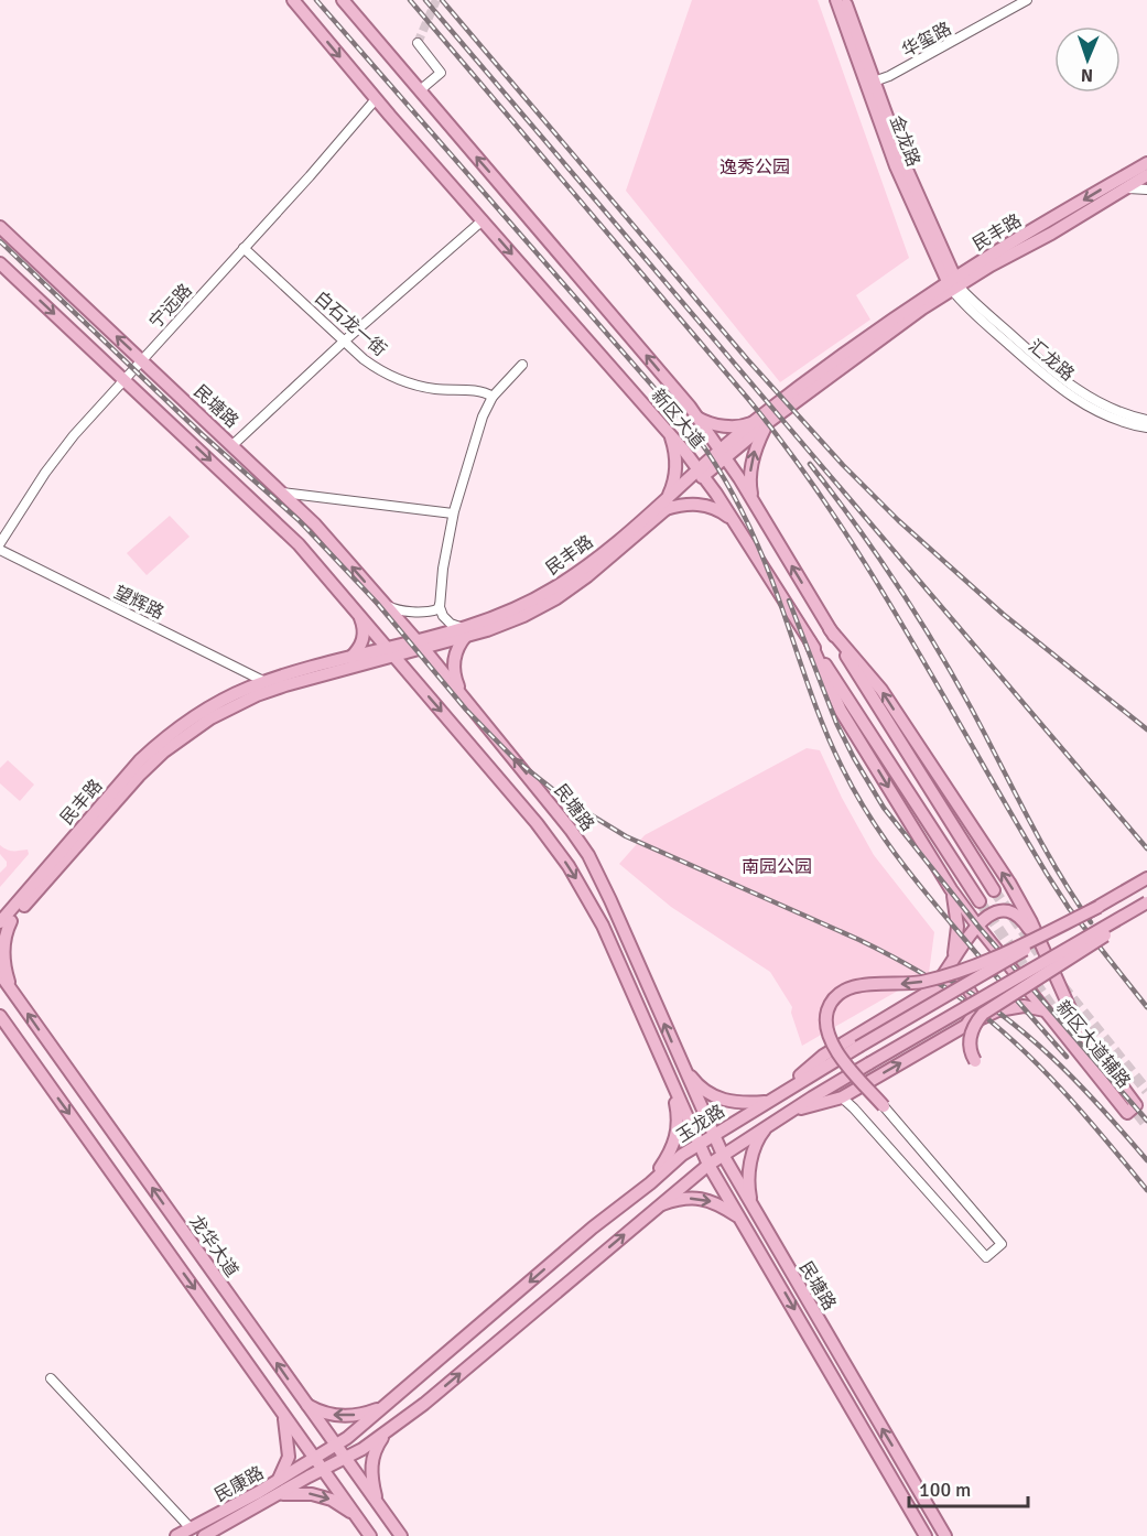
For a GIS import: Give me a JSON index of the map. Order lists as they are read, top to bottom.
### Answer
{
  "streets": {
    "main road": [
      "金龙路",
      "民丰路",
      "民塘路",
      "新区大道",
      "新区大道辅路",
      "玉龙路",
      "龙华大道",
      "民康路"
    ],
    "street": [
      "华玺路",
      "宁远路",
      "白石龙一街",
      "汇龙路",
      "望辉路"
    ]
  },
  "crossings": [
    ["华玺路", "金龙路"],
    ["金龙路", "民丰路"],
    ["金龙路", "汇龙路"],
    ["民丰路", "汇龙路"],
    ["民丰路", "民塘路"],
    ["民丰路", "新区大道"],
    ["民丰路", "望辉路"],
    ["宁远路", "白石龙一街"],
    ["宁远路", "民塘路"],
    ["宁远路", "新区大道"],
    ["民塘路", "玉龙路"],
    ["新区大道", "新区大道辅路"],
    ["玉龙路", "龙华大道"],
    ["玉龙路", "民康路"]
  ],
  "parks": ["逸秀公园", "南园公园"],
  "scale_bar": "100 m",
  "north": "bottom"
}
